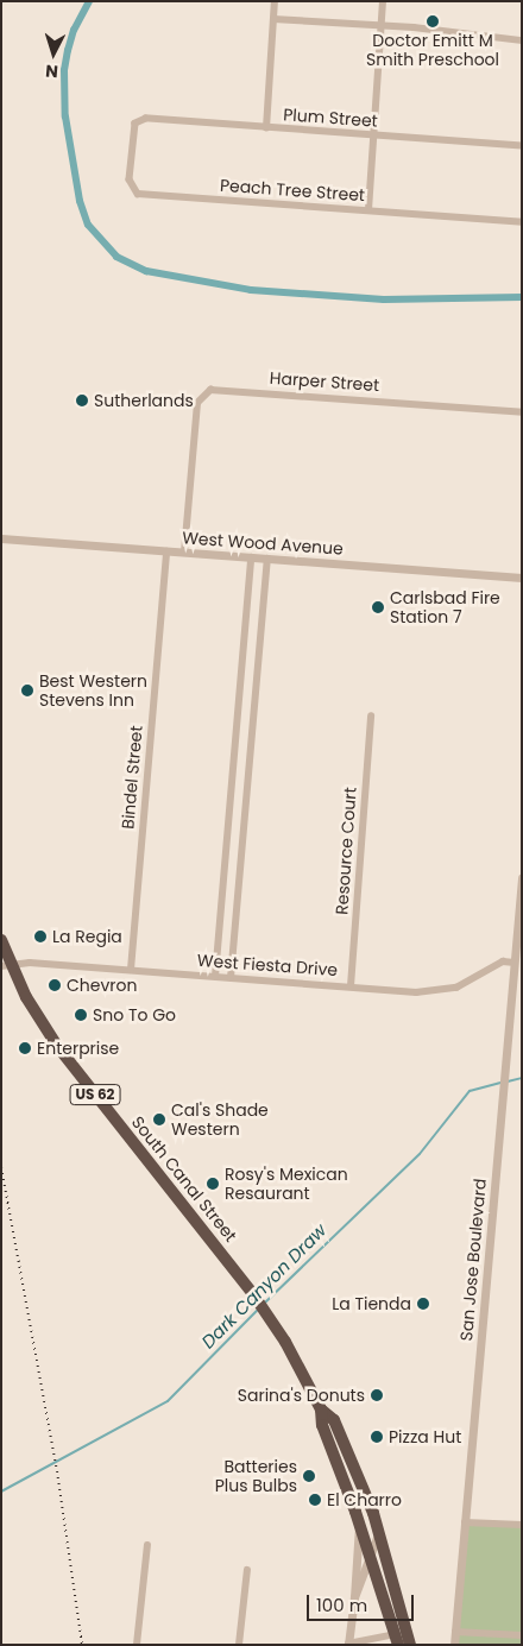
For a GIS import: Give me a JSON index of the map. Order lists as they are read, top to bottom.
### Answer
{
  "streets": {
    "highway": ["US 62", "South Canal Street"],
    "street": [
      "Plum Street",
      "Peach Tree Street",
      "Harper Street",
      "West Wood Avenue",
      "Bindel Street",
      "Resource Court",
      "West Fiesta Drive",
      "San Jose Boulevard"
    ]
  },
  "crossings": [
    ["Plum Street", "Peach Tree Street"],
    ["Harper Street", "West Wood Avenue"],
    ["West Wood Avenue", "Bindel Street"],
    ["Bindel Street", "West Fiesta Drive"],
    ["Resource Court", "West Fiesta Drive"],
    ["West Fiesta Drive", "South Canal Street"],
    ["West Fiesta Drive", "San Jose Boulevard"]
  ],
  "water": ["Dark Canyon Draw"],
  "places": [
    "Doctor Emitt M Smith Preschool",
    "Sutherlands",
    "Carlsbad Fire Station 7",
    "Best Western Stevens Inn",
    "La Regia",
    "Chevron",
    "Sno To Go",
    "Enterprise",
    "Cal's Shade Western",
    "Rosy's Mexican Resaurant",
    "La Tienda",
    "Sarina's Donuts",
    "Pizza Hut",
    "Batteries Plus Bulbs",
    "El Charro"
  ],
  "scale_bar": "100 m",
  "north": "bottom"
}
